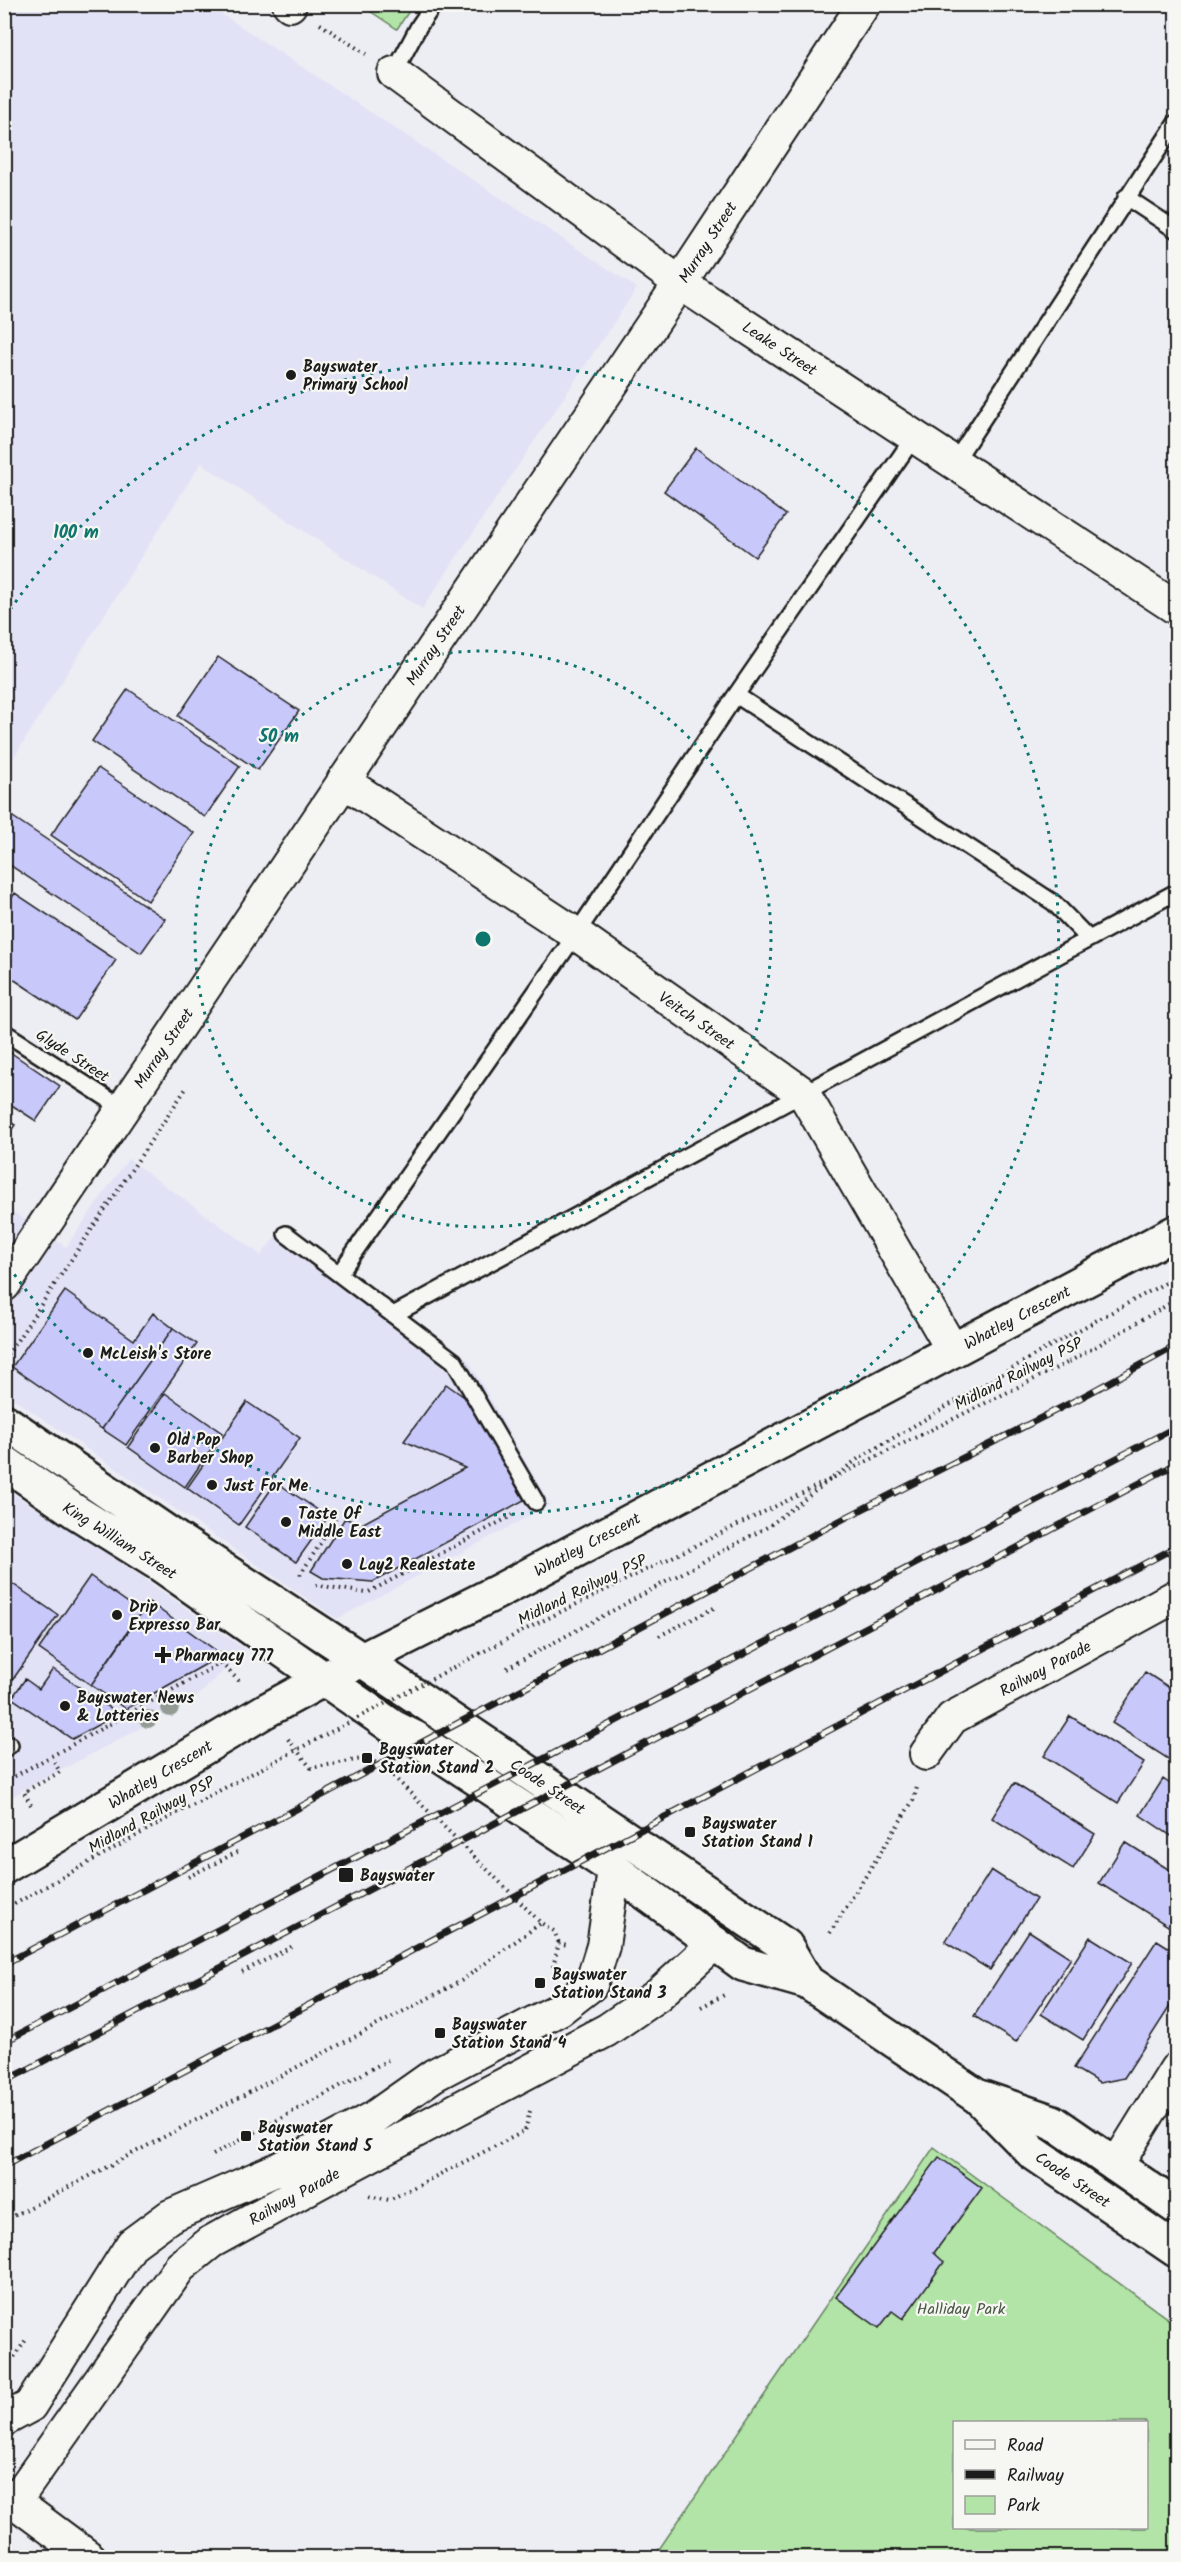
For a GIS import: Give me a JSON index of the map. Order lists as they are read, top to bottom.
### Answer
{
  "streets": {
    "main road": ["Whatley Crescent", "King William Street", "Coode Street"],
    "street": [
      "Murray Street",
      "Leake Street",
      "Veitch Street",
      "Railway Parade"
    ],
    "lane": ["Glyde Street"],
    "path": ["Midland Railway PSP"]
  },
  "crossings": [
    ["Murray Street", "Leake Street"],
    ["Murray Street", "Veitch Street"],
    ["Murray Street", "Glyde Street"],
    ["Veitch Street", "Whatley Crescent"],
    ["Whatley Crescent", "King William Street"],
    ["Whatley Crescent", "Coode Street"],
    ["King William Street", "Coode Street"],
    ["Railway Parade", "Coode Street"]
  ],
  "parks": ["Halliday Park"],
  "places": {
    "other": [
      "Bayswater Primary School",
      "McLeish's Store",
      "Old Pop Barber Shop",
      "Just For Me",
      "Taste Of Middle East",
      "Lay2 Realestate",
      "Drip Expresso Bar",
      "Bayswater News & Lotteries"
    ],
    "health": ["Pharmacy 777"],
    "transit": [
      "Bayswater Station Stand 2",
      "Bayswater Station Stand 1",
      "Bayswater",
      "Bayswater Station Stand 3",
      "Bayswater Station Stand 4",
      "Bayswater Station Stand 5"
    ]
  },
  "legend": ["Road", "Railway", "Park"],
  "rings": ["100 m", "50 m"]
}
